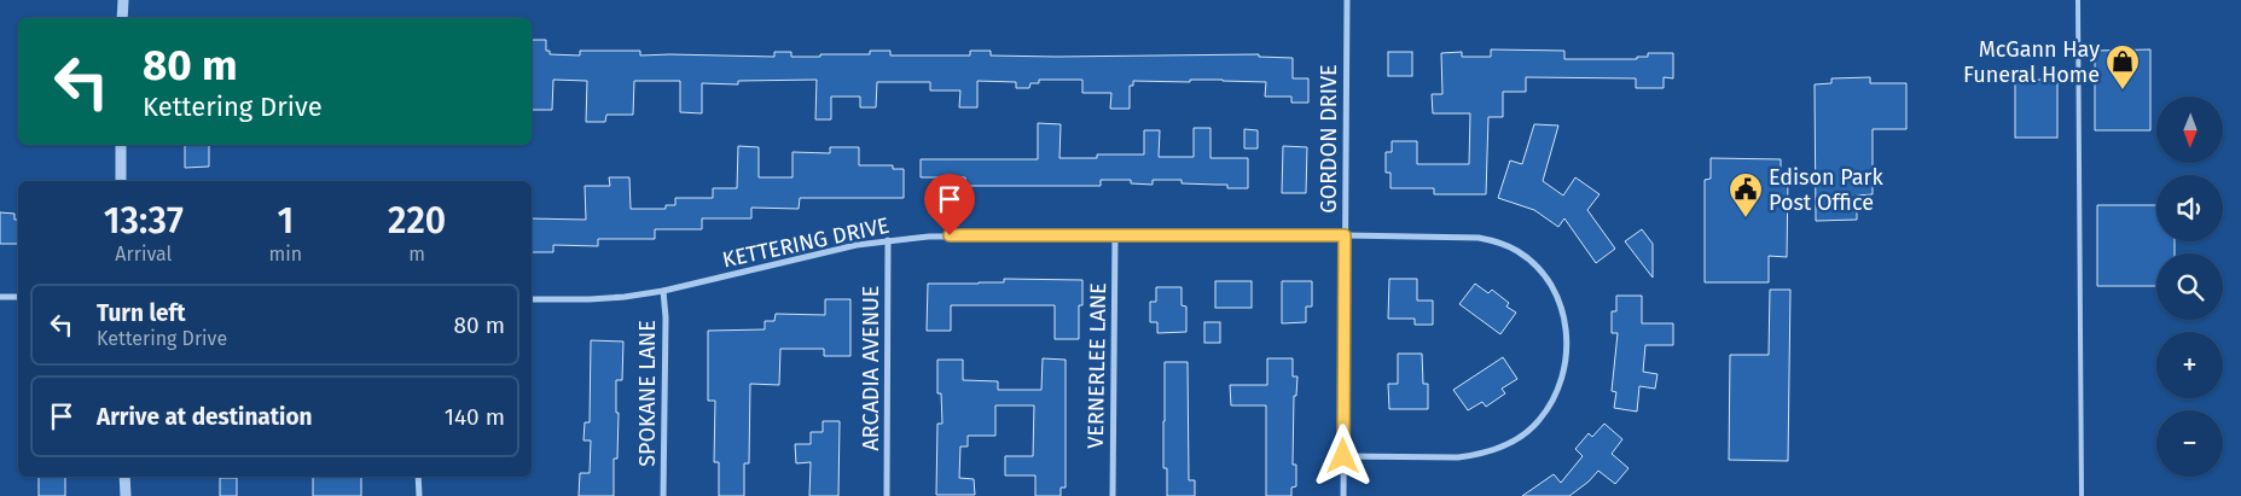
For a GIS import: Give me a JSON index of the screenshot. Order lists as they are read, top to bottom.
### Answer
{
  "streets": {
    "street": [
      "GORDON DRIVE",
      "KETTERING DRIVE",
      "VERNERLEE LANE",
      "ARCADIA AVENUE",
      "SPOKANE LANE"
    ]
  },
  "crossings": [
    ["GORDON DRIVE", "KETTERING DRIVE"],
    ["KETTERING DRIVE", "VERNERLEE LANE"],
    ["KETTERING DRIVE", "ARCADIA AVENUE"],
    ["KETTERING DRIVE", "SPOKANE LANE"]
  ],
  "places": {
    "shop": ["McGann Hay Funeral Home"],
    "public building": ["Edison Park Post Office"]
  },
  "north": "bottom",
  "page": {
    "turn": ["80 m", "Kettering Drive"],
    "map_buttons": ["+", "−"],
    "eta": [
      "13:37",
      "Arrival",
      "1",
      "min",
      "220",
      "m"
    ],
    "list": [
      {
        "name": "Turn left",
        "note": "Kettering Drive",
        "value": "80 m"
      },
      {
        "name": "Arrive at destination",
        "value": "140 m"
      }
    ]
  }
}
